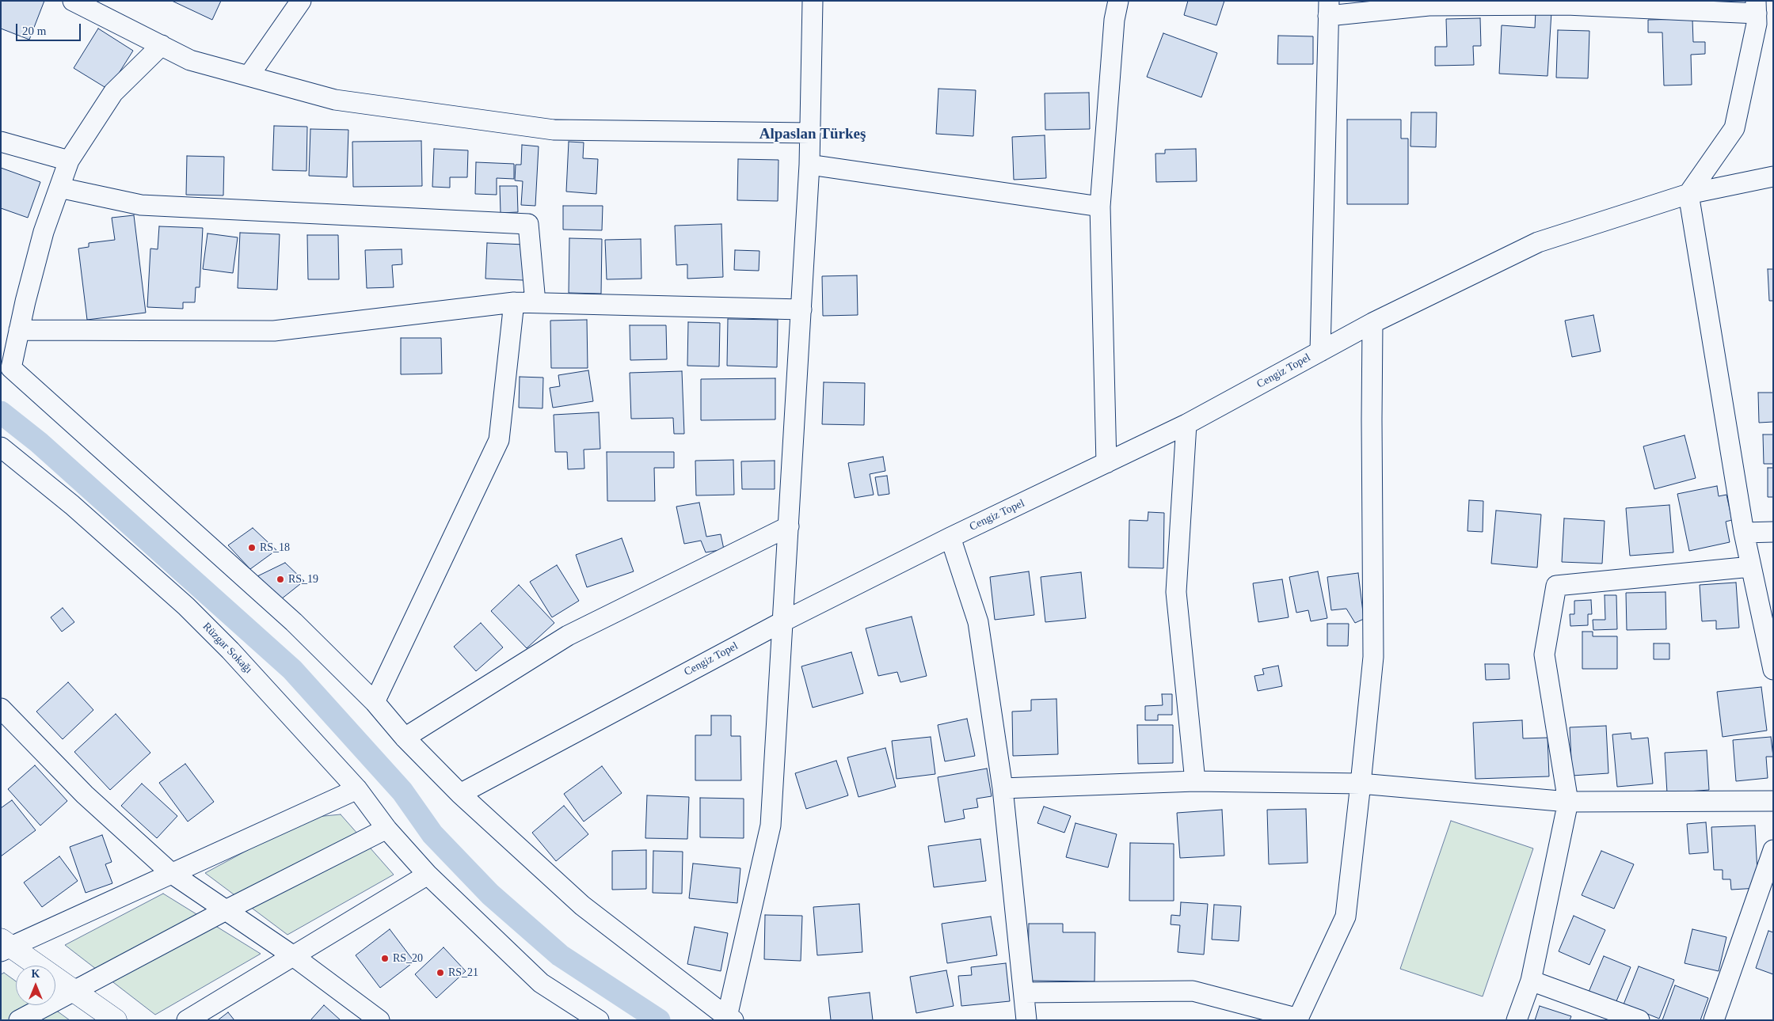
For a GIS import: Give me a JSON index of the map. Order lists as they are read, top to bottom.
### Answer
{
  "streets": {
    "street": ["Cengiz Topel", "Rüzgar Sokağı"]
  },
  "districts": ["Alpaslan Türkeş"],
  "places": [
    "RS_18",
    "RS_19",
    "RS_20",
    "RS_21"
  ],
  "scale_bar": "20 m",
  "north": "top"
}
